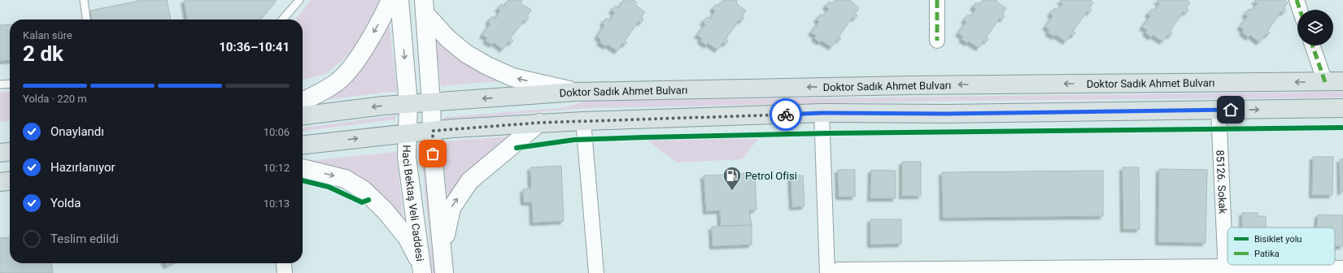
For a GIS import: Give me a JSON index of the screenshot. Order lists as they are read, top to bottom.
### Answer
{
  "streets": {
    "main road": ["Doktor Sadık Ahmet Bulvarı", "Haci Bektaş Veli Caddesi"],
    "street": ["85126. Sokak"]
  },
  "crossings": [
    ["Doktor Sadık Ahmet Bulvarı", "Haci Bektaş Veli Caddesi"]
  ],
  "places": {
    "fuel station": ["Petrol Ofisi"]
  },
  "legend": ["Bisiklet yolu", "Patika"],
  "page": {
    "heading": ["2 dk", "Kalan süre", "10:36–10:41"],
    "bar": "Yolda · 220 m",
    "list": [
      ["Onaylandı", "10:06"],
      ["Hazırlanıyor", "10:12"],
      ["Yolda", "10:13"],
      "Teslim edildi"
    ]
  }
}
